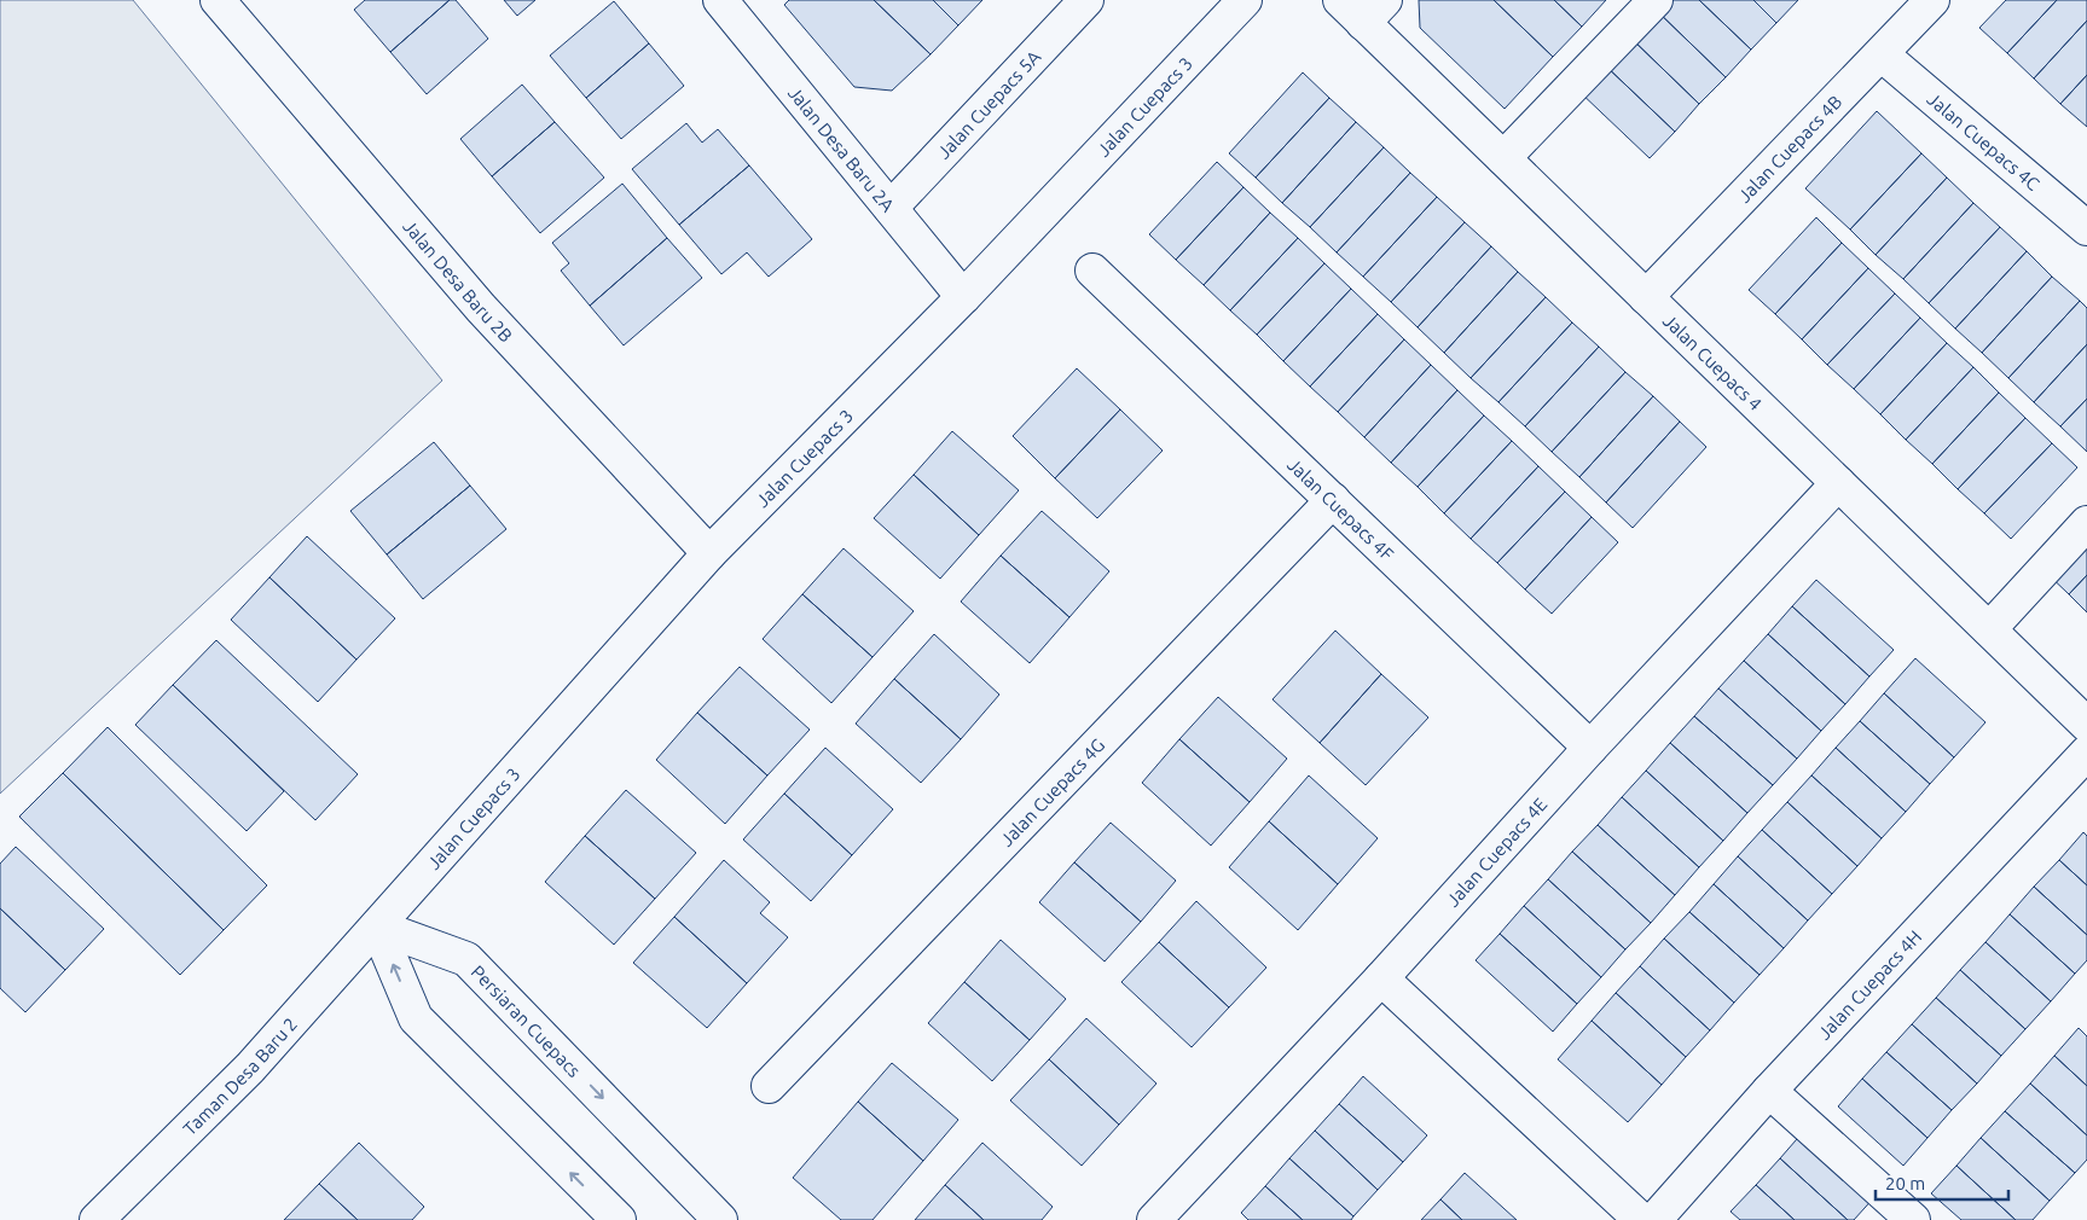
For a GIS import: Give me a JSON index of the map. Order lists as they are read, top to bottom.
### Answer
{
  "streets": {
    "street": [
      "Jalan Cuepacs 5A",
      "Jalan Cuepacs 3",
      "Jalan Cuepacs 4C",
      "Jalan Desa Baru 2A",
      "Jalan Cuepacs 4B",
      "Jalan Desa Baru 2B",
      "Jalan Cuepacs 4",
      "Jalan Cuepacs 4F",
      "Jalan Cuepacs 4G",
      "Jalan Cuepacs 4E",
      "Jalan Cuepacs 4H",
      "Persiaran Cuepacs",
      "Taman Desa Baru 2"
    ]
  },
  "crossings": [
    ["Jalan Cuepacs 5A", "Jalan Desa Baru 2A"],
    ["Jalan Cuepacs 3", "Jalan Desa Baru 2A"],
    ["Jalan Cuepacs 3", "Jalan Desa Baru 2B"],
    ["Jalan Cuepacs 3", "Persiaran Cuepacs"],
    ["Jalan Cuepacs 3", "Taman Desa Baru 2"],
    ["Jalan Cuepacs 4C", "Jalan Cuepacs 4B"],
    ["Jalan Cuepacs 4B", "Jalan Cuepacs 4"],
    ["Jalan Cuepacs 4", "Jalan Cuepacs 4E"],
    ["Jalan Cuepacs 4F", "Jalan Cuepacs 4G"],
    ["Jalan Cuepacs 4F", "Jalan Cuepacs 4E"],
    ["Persiaran Cuepacs", "Taman Desa Baru 2"]
  ],
  "scale_bar": "20 m"
}
